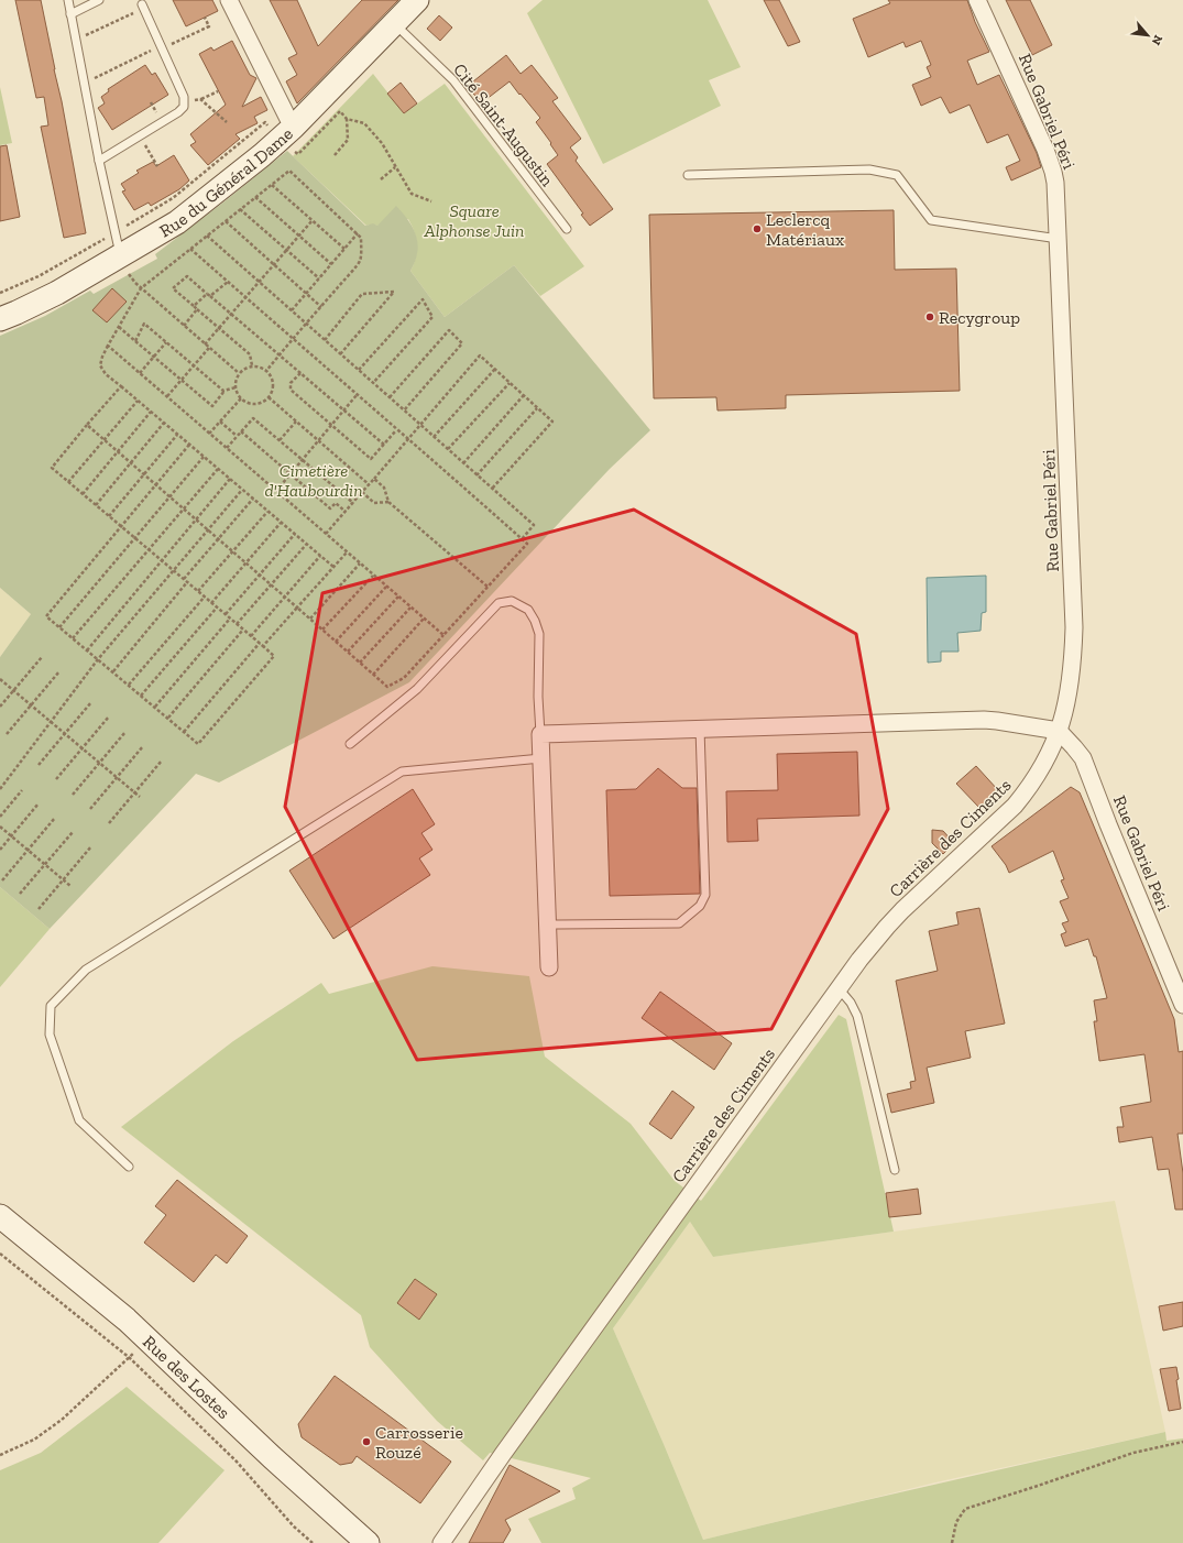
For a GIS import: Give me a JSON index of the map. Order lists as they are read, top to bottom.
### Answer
{
  "streets": {
    "street": [
      "Rue Gabriel Péri",
      "Rue du Général Dame",
      "Carrière des Ciments",
      "Rue des Lostes"
    ],
    "lane": ["Cité Saint-Augustin"]
  },
  "crossings": [
    ["Rue Gabriel Péri", "Carrière des Ciments"],
    ["Cité Saint-Augustin", "Rue du Général Dame"]
  ],
  "parks": ["Square Alphonse Juin", "Cimetière d'Haubourdin"],
  "places": ["Leclercq Matériaux", "Recygroup", "Carrosserie Rouzé"],
  "north": "bottom right"
}
